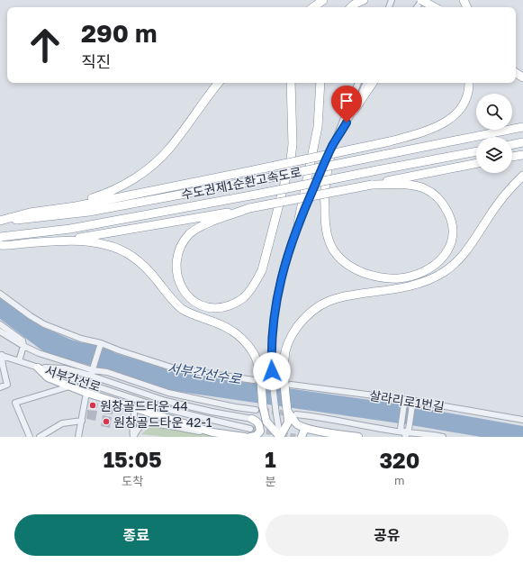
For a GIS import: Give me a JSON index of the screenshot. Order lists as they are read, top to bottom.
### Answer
{
  "streets": {
    "highway": ["수도권제1순환고속도로"],
    "street": ["서부간선로", "살라리로1번길"]
  },
  "water": ["서부간선수로"],
  "places": ["원창골드타운 44", "원창골드타운 42-1"],
  "page": {
    "turn": ["290 m", "직진"],
    "eta": [
      "15:05",
      "도착",
      "1",
      "분",
      "320",
      "m"
    ],
    "buttons": ["종료", "공유"]
  }
}
